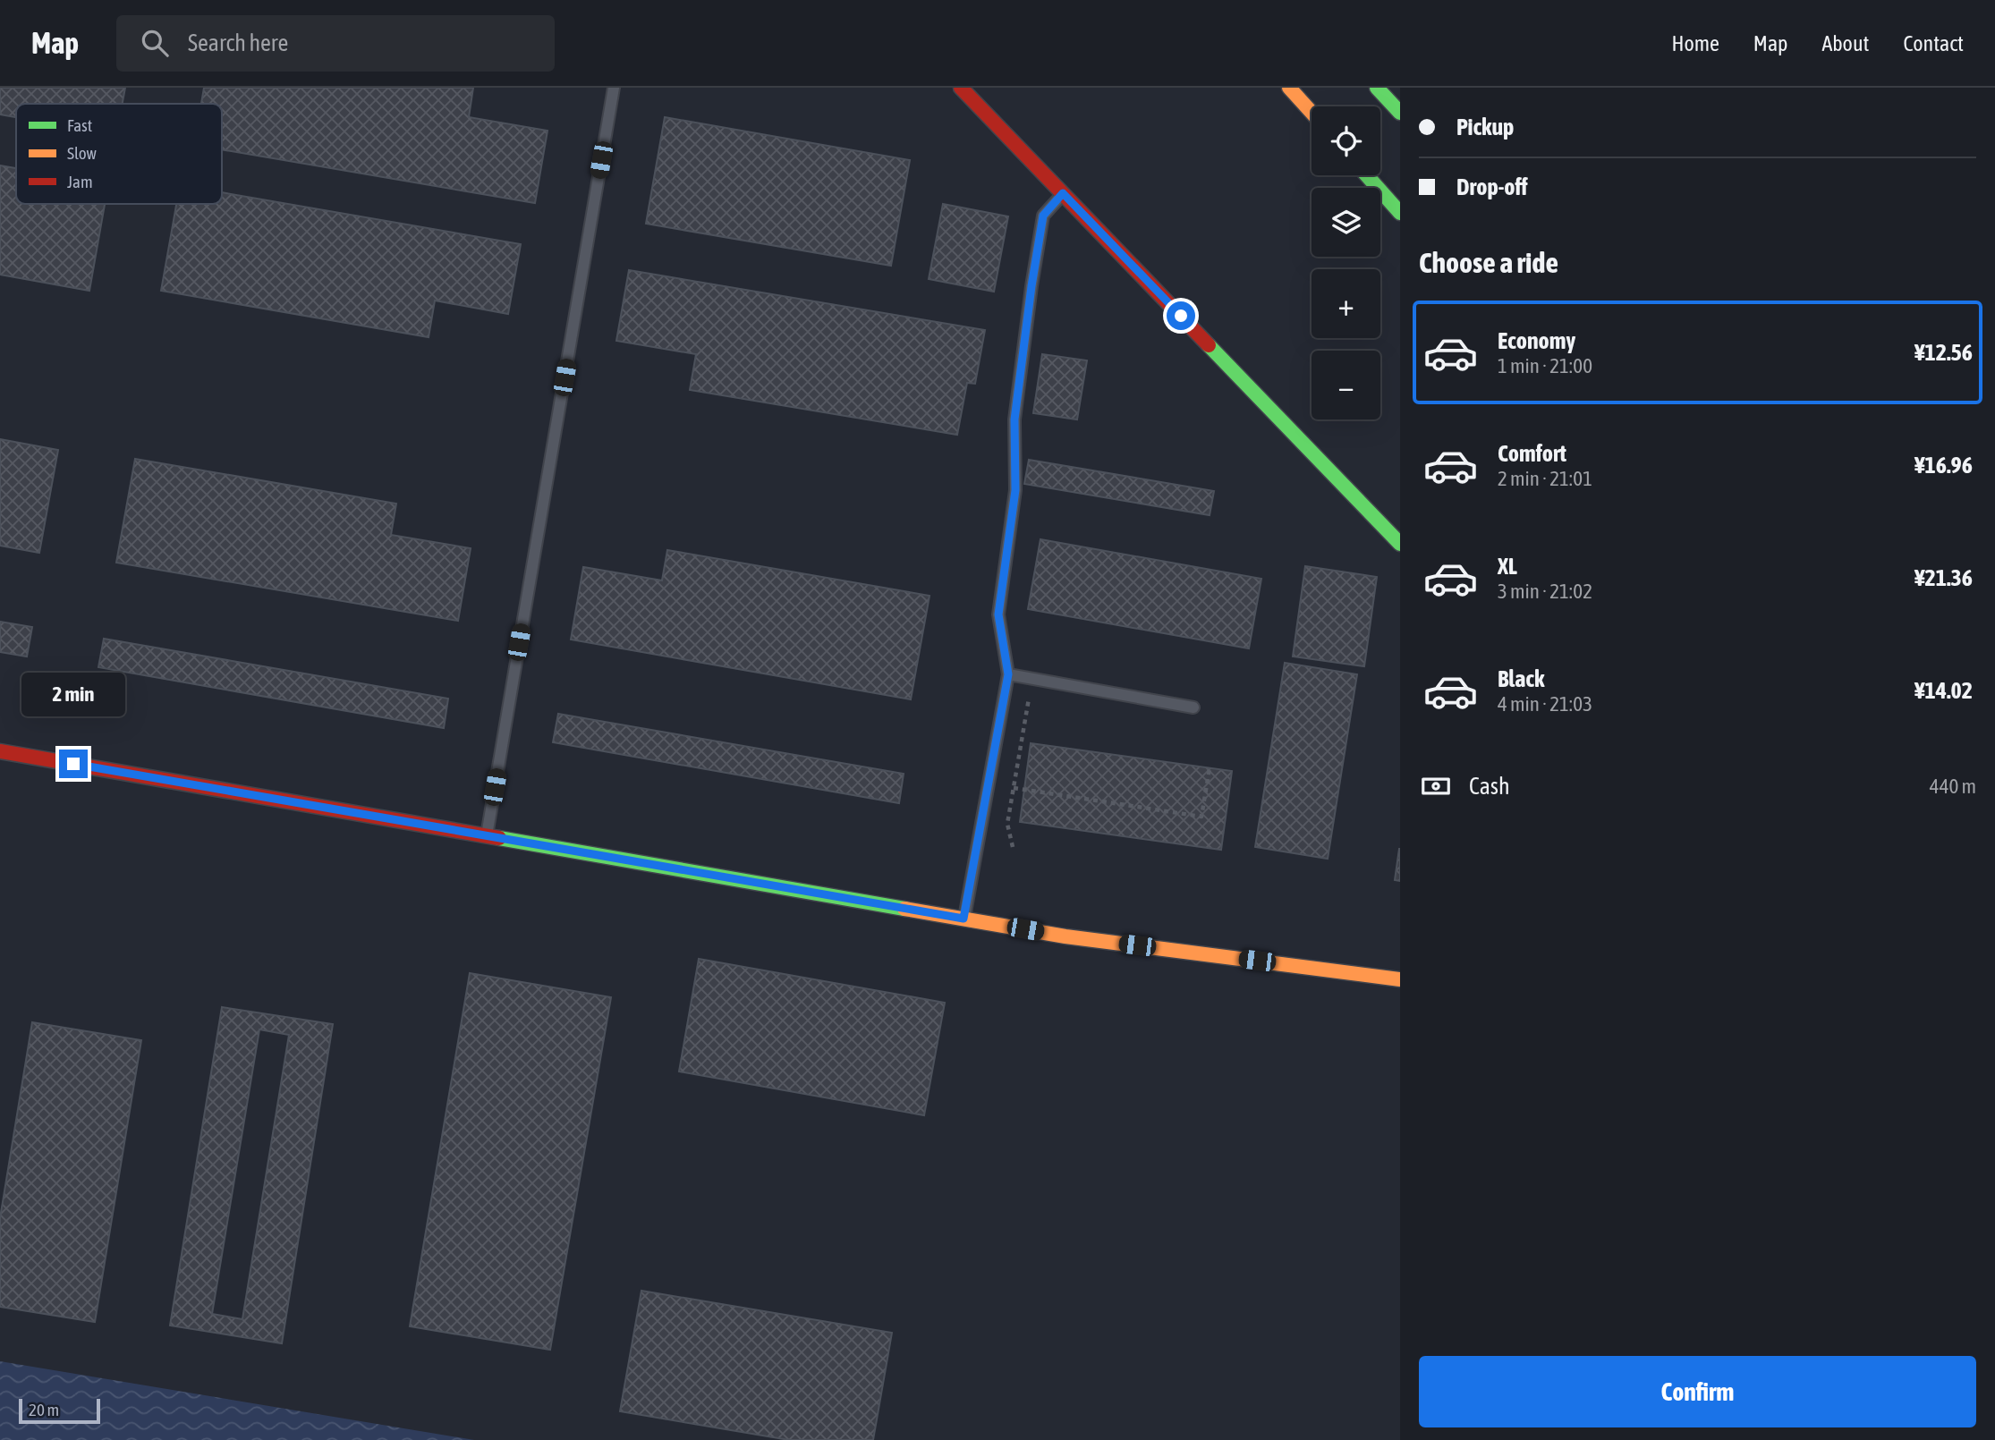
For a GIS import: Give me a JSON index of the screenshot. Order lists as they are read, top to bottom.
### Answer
{
  "legend": ["Fast", "Slow", "Jam"],
  "scale_bar": "20 m",
  "page": {
    "header": "Map",
    "search": "Search here",
    "nav": [
      "Home",
      "Map",
      "About",
      "Contact"
    ],
    "banner": ["Pickup", "Drop-off"],
    "map_buttons": ["+", "−"],
    "heading": "Choose a ride",
    "list": [
      {
        "name": "Economy",
        "note": "1 min · 21:00",
        "value": "¥12.56"
      },
      {
        "name": "Comfort",
        "note": "2 min · 21:01",
        "value": "¥16.96"
      },
      {
        "name": "XL",
        "note": "3 min · 21:02",
        "value": "¥21.36"
      },
      {
        "name": "Black",
        "note": "4 min · 21:03",
        "value": "¥14.02"
      }
    ],
    "bubble": "2 min",
    "pay": ["Cash", "440 m"],
    "buttons": "Confirm",
    "scale": "20 m"
  }
}
